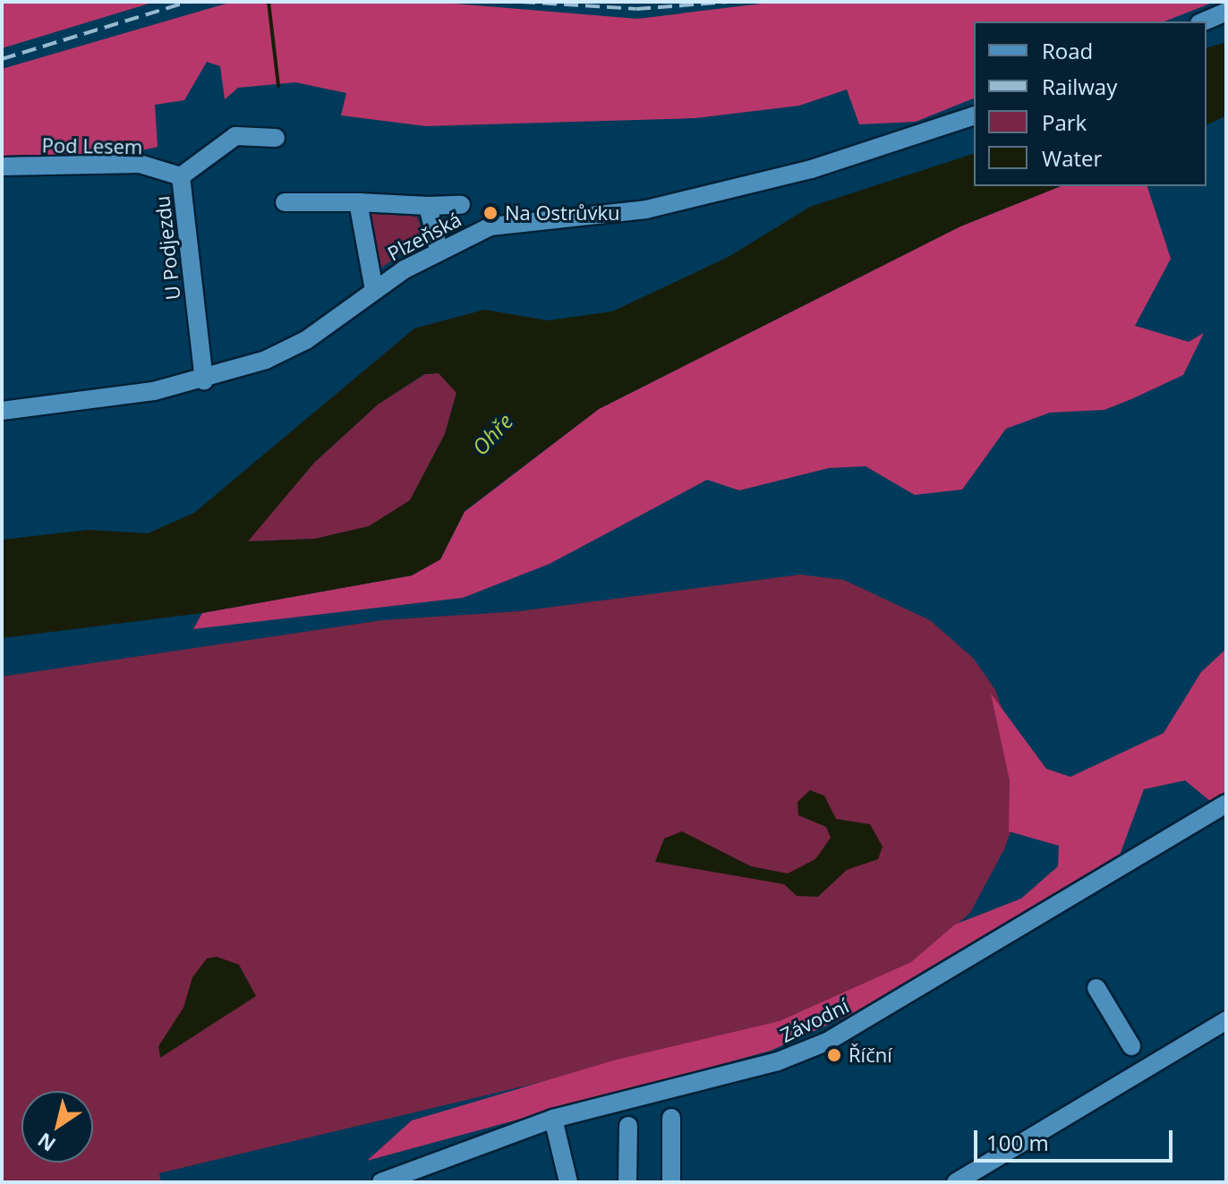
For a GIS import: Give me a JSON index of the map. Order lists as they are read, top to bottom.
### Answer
{
  "streets": {
    "street": [
      "Pod Lesem",
      "Plzeňská",
      "U Podjezdu",
      "Závodní"
    ]
  },
  "crossings": [
    ["Pod Lesem", "U Podjezdu"],
    ["Plzeňská", "U Podjezdu"]
  ],
  "water": ["Ohře"],
  "places": ["Na Ostrůvku", "Říční"],
  "legend": [
    "Road",
    "Railway",
    "Park",
    "Water"
  ],
  "scale_bar": "100 m",
  "north": "bottom left"
}
